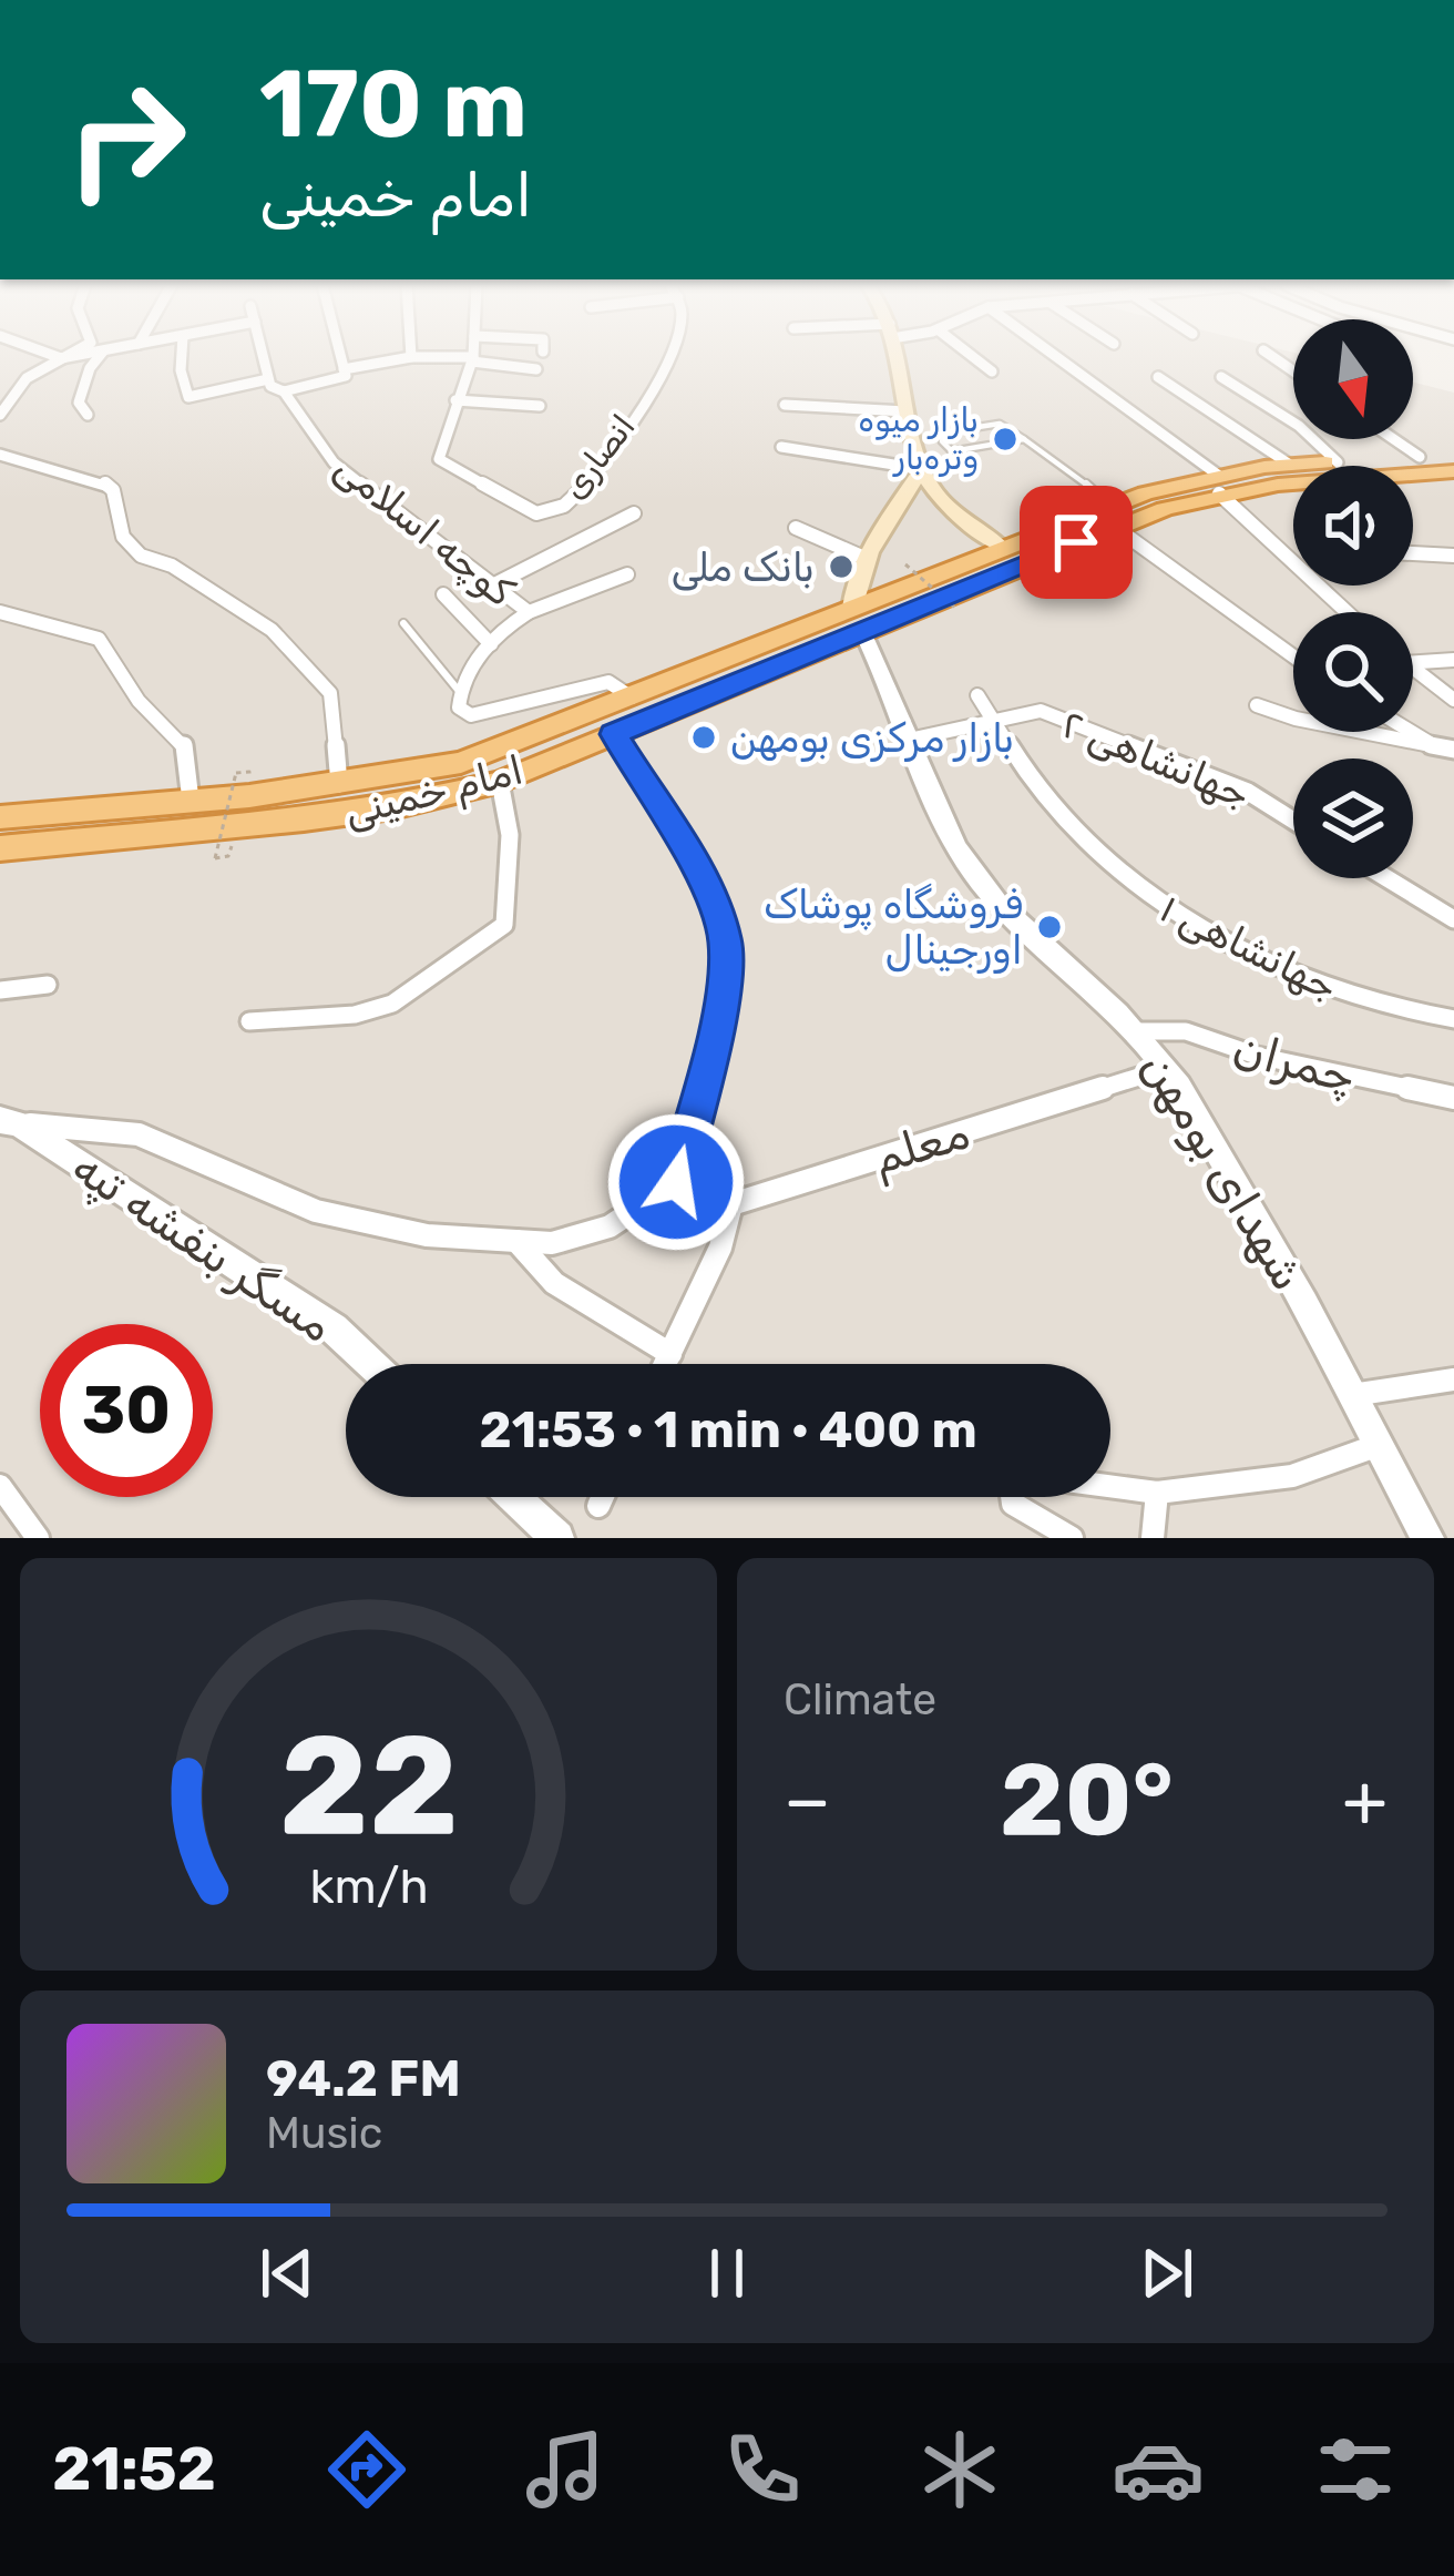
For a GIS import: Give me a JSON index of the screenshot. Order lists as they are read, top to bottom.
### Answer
{
  "streets": {
    "highway": ["امام خمینی"],
    "street": [
      "انصاری",
      "کوچه اسلامی",
      "جهانشاهی ۲",
      "جهانشاهی ۱",
      "چمران",
      "معلم",
      "شهدای بومهن",
      "مسگر بنفشه تپه"
    ]
  },
  "crossings": [
    ["جهانشاهی ۲", "جهانشاهی ۱"],
    ["جهانشاهی ۲", "شهدای بومهن"],
    ["امام خمینی", "شهدای بومهن"],
    ["چمران", "شهدای بومهن"],
    ["معلم", "شهدای بومهن"]
  ],
  "places": [
    "بازار میوه وتره‌بار",
    "بانک ملی",
    "بازار مرکزی بومهن",
    "فروشگاه پوشاک اورجینال"
  ],
  "north": "bottom",
  "page": {
    "turn": ["170 m", "امام خمینی"],
    "limit": "30",
    "trip": "21:53 · 1 min · 400 m",
    "tile": "Climate",
    "heat": ["−", "20°", "+"],
    "song": ["94.2 FM", "Music"],
    "tabs": "21:52",
    "gauge": ["22", "km/h"]
  }
}
